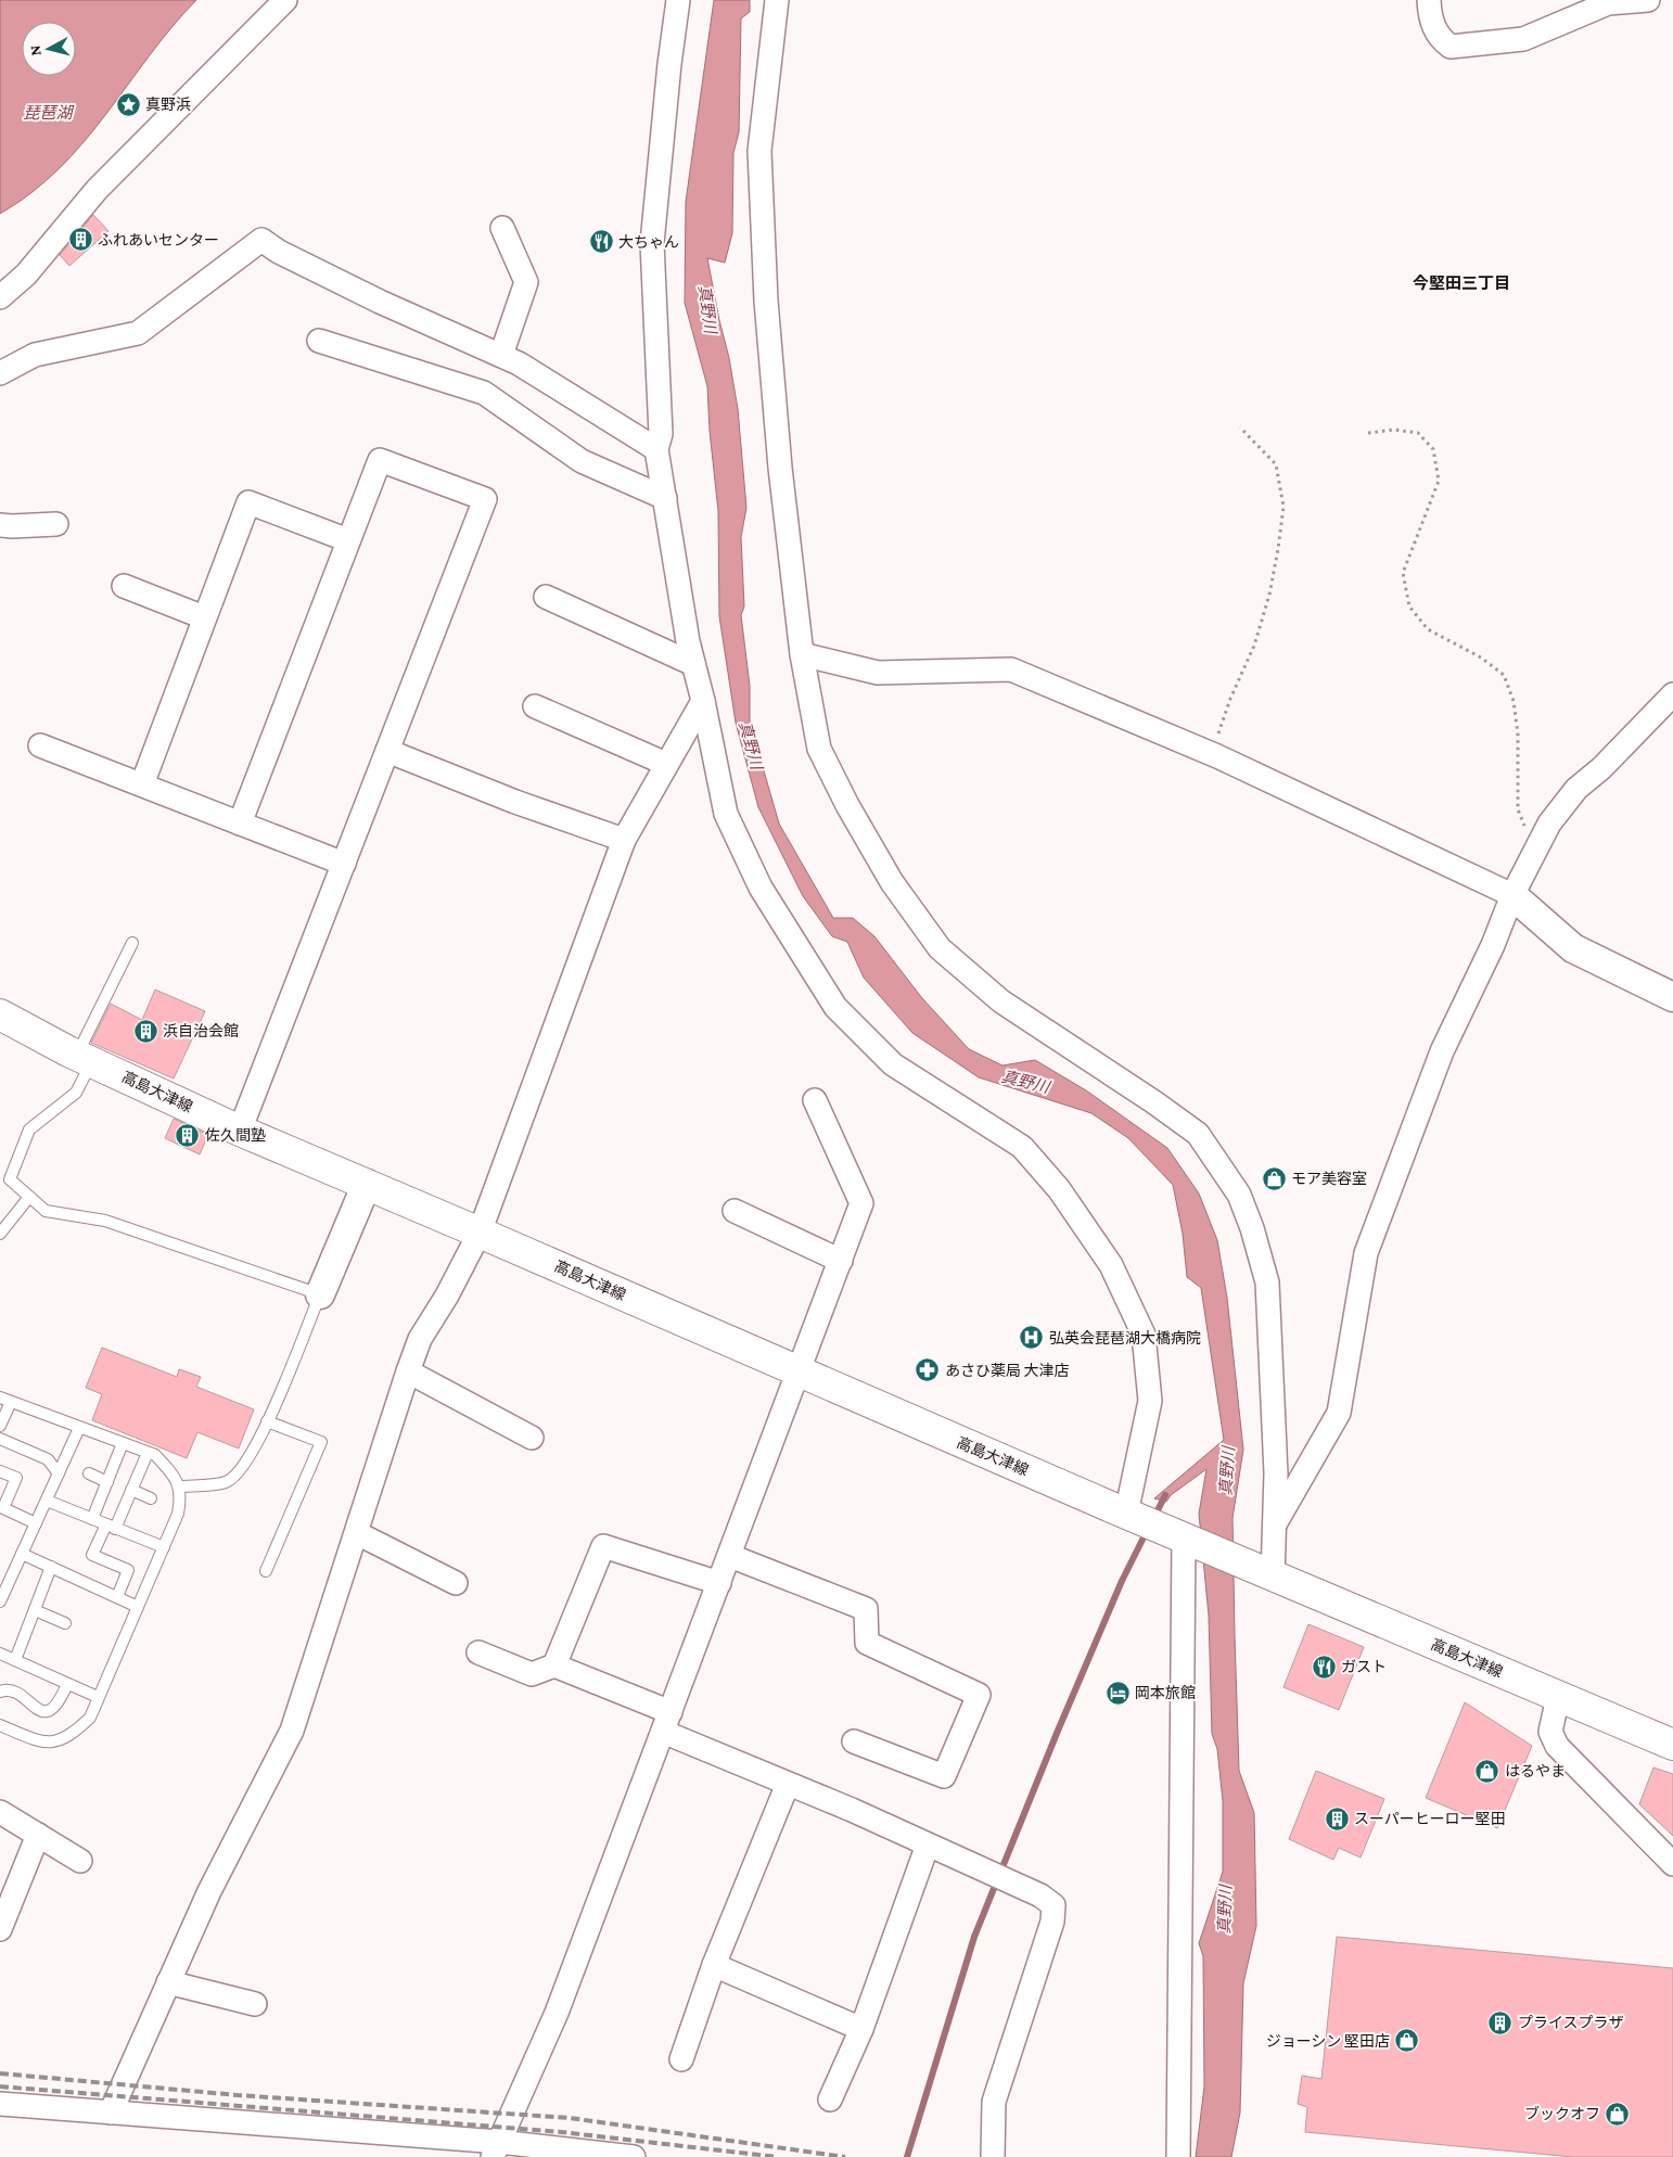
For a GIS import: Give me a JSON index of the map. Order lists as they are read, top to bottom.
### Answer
{
  "streets": {
    "main road": ["高島大津線"]
  },
  "districts": ["今堅田三丁目"],
  "water": ["琵琶湖", "真野川"],
  "places": {
    "place": ["真野浜"],
    "building": [
      "ふれあいセンター",
      "浜自治会館",
      "佐久間塾",
      "スーパーヒーロー堅田",
      "プライスプラザ"
    ],
    "restaurant": ["大ちゃん", "ガスト"],
    "shop": [
      "モア美容室",
      "はるやま",
      "ジョーシン 堅田店",
      "ブックオフ"
    ],
    "hospital": ["弘英会琵琶湖大橋病院"],
    "pharmacy": ["あさひ薬局 大津店"],
    "hotel": ["岡本旅館"]
  },
  "north": "left"
}
